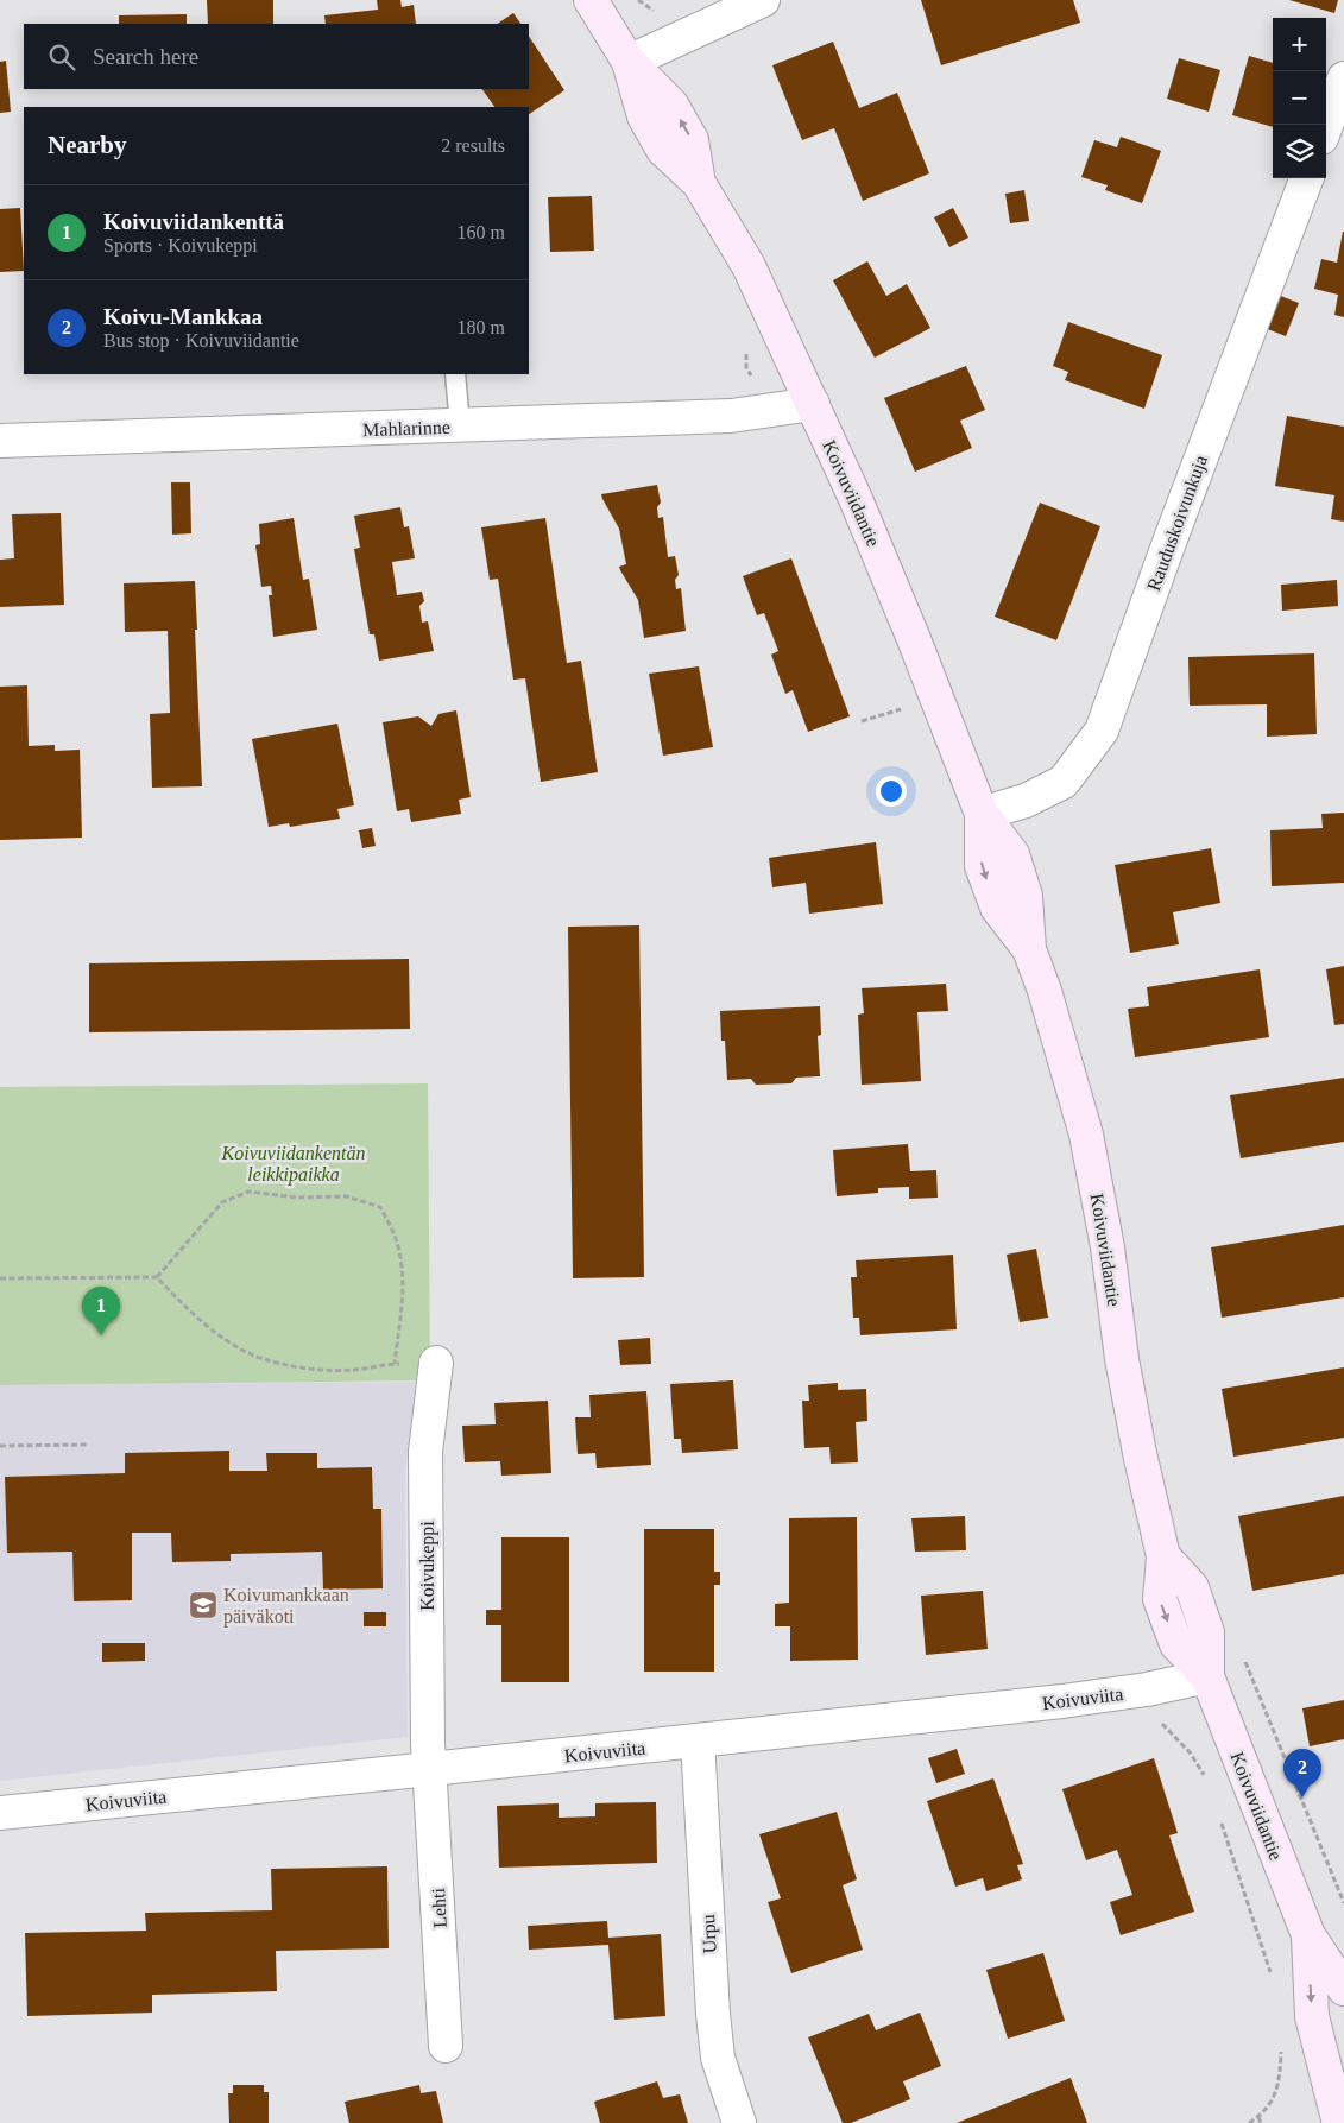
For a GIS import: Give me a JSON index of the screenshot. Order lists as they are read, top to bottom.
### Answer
{
  "streets": {
    "street": [
      "Mahlarinne",
      "Koivuviidantie",
      "Rauduskoivunkuja",
      "Koivukeppi",
      "Koivuviita",
      "Lehti",
      "Urpu"
    ]
  },
  "crossings": [
    ["Mahlarinne", "Koivuviidantie"],
    ["Koivuviidantie", "Rauduskoivunkuja"],
    ["Koivuviidantie", "Koivuviita"],
    ["Koivukeppi", "Koivuviita"],
    ["Koivukeppi", "Lehti"],
    ["Koivuviita", "Lehti"],
    ["Koivuviita", "Urpu"]
  ],
  "parks": ["Koivuviidankentän leikkipaikka"],
  "places": {
    "school or university": ["Koivumankkaan päiväkoti"]
  },
  "page": {
    "map_buttons": ["+", "−"],
    "search": "Search here",
    "heading": ["Nearby", "2 results"],
    "list": [
      {
        "mark": "1",
        "name": "Koivuviidankenttä",
        "note": "Sports · Koivukeppi",
        "value": "160 m"
      },
      {
        "mark": "2",
        "name": "Koivu-Mankkaa",
        "note": "Bus stop · Koivuviidantie",
        "value": "180 m"
      }
    ],
    "pins": ["1", "2"]
  }
}
